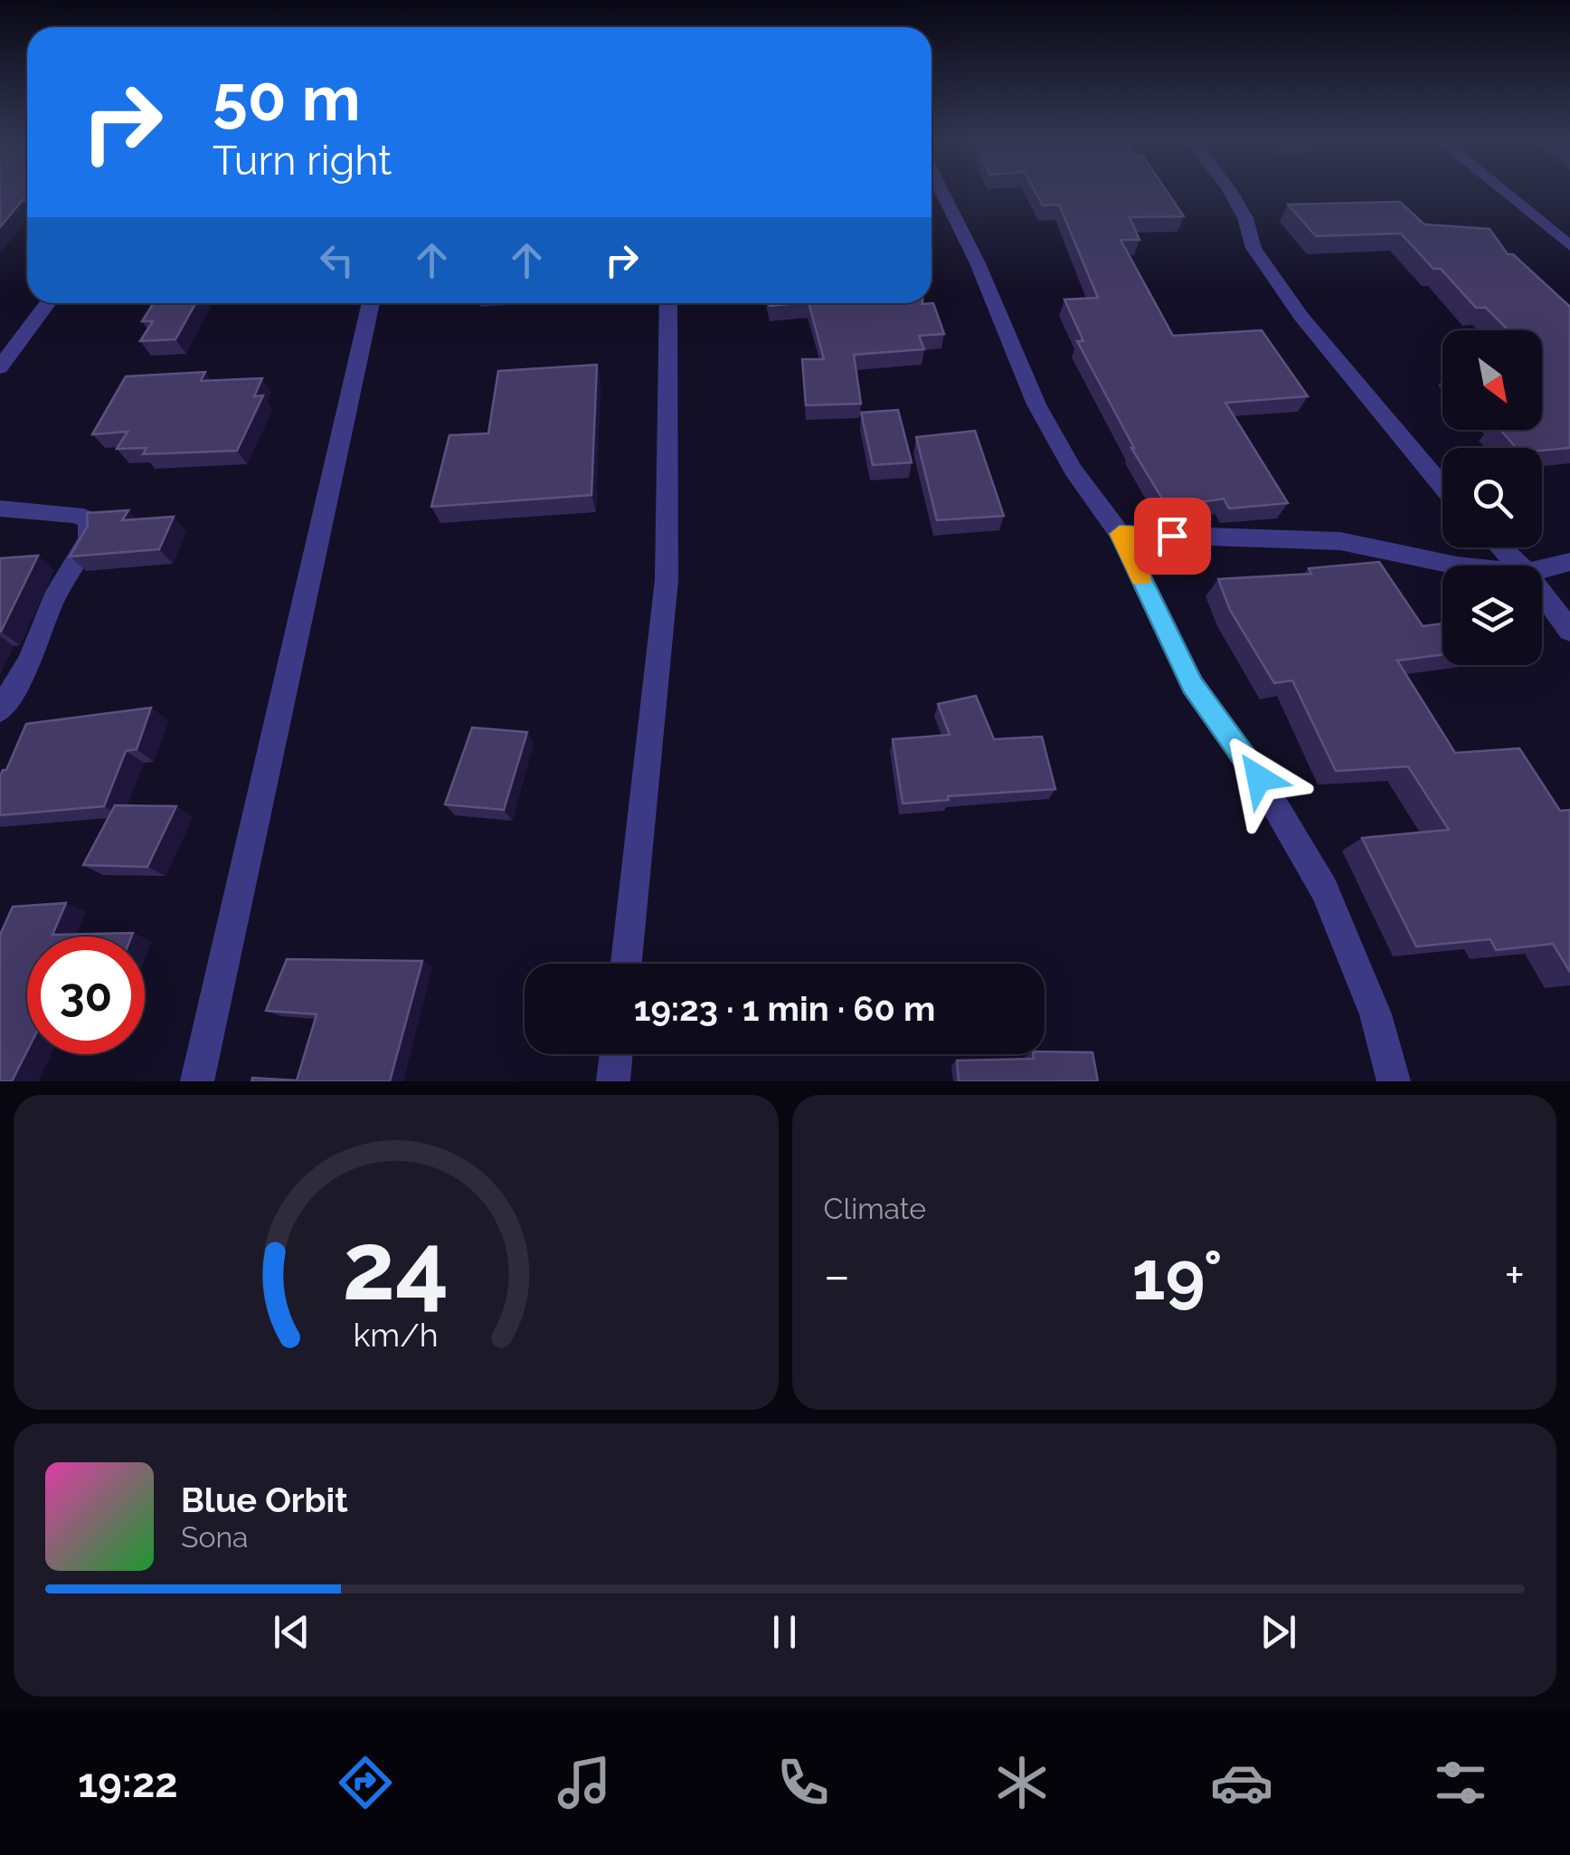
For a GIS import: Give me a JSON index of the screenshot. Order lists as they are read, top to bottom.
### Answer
{
  "north": "bottom right",
  "page": {
    "turn": ["50 m", "Turn right"],
    "limit": "30",
    "trip": "19:23 · 1 min · 60 m",
    "tile": "Climate",
    "heat": ["−", "19°", "+"],
    "song": ["Blue Orbit", "Sona"],
    "tabs": "19:22",
    "gauge": ["24", "km/h"]
  }
}
